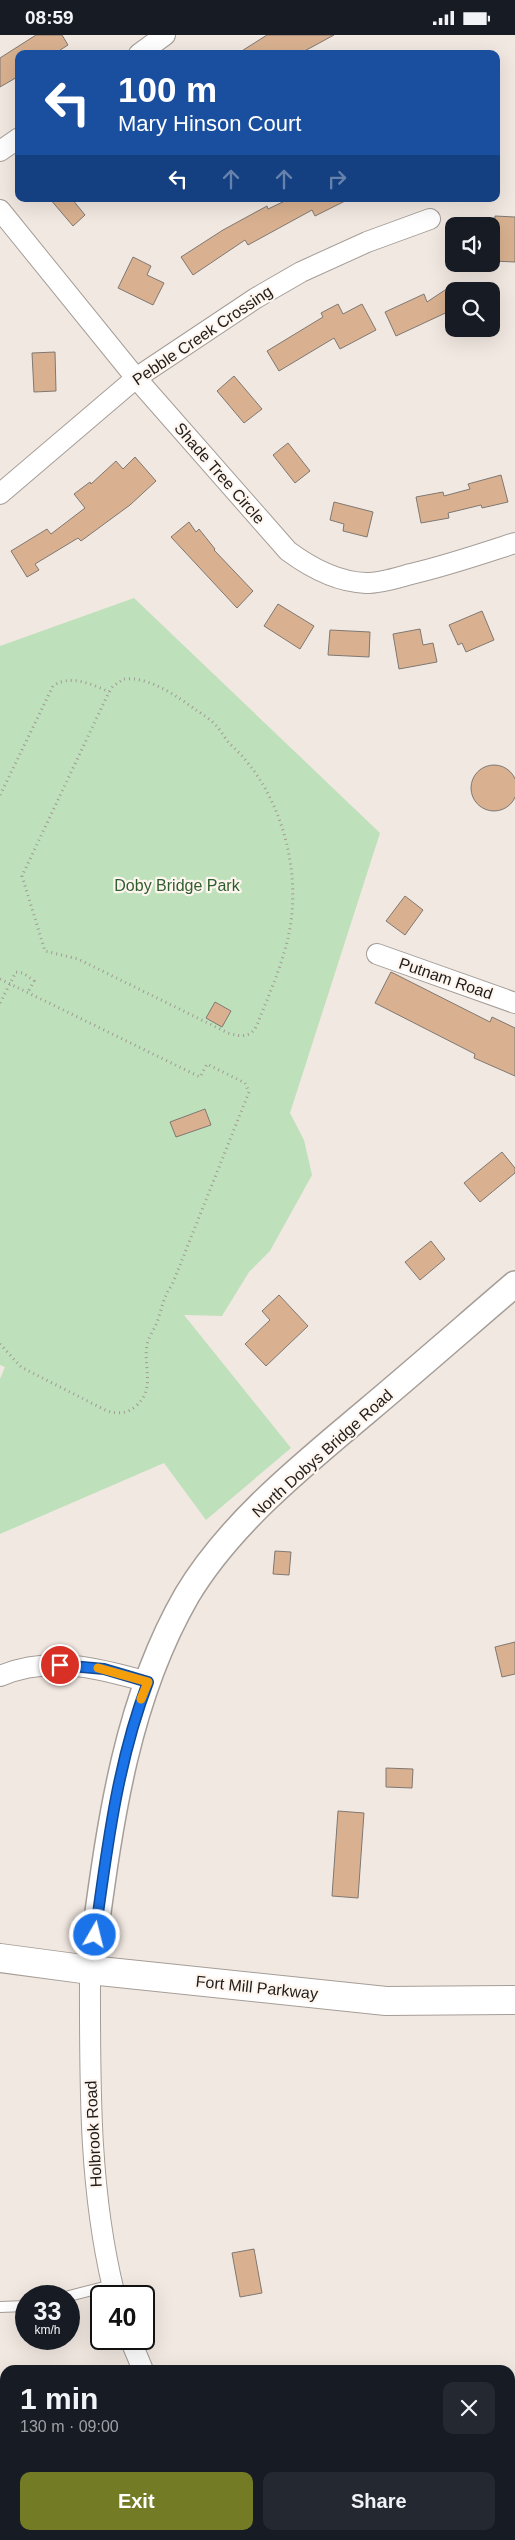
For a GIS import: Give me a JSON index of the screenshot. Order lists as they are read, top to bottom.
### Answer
{
  "streets": {
    "main road": ["Fort Mill Parkway"],
    "street": [
      "Pebble Creek Crossing",
      "Shade Tree Circle",
      "Putnam Road",
      "North Dobys Bridge Road",
      "Holbrook Road"
    ]
  },
  "crossings": [
    ["Pebble Creek Crossing", "Shade Tree Circle"],
    ["North Dobys Bridge Road", "Fort Mill Parkway"],
    ["North Dobys Bridge Road", "Holbrook Road"],
    ["Fort Mill Parkway", "Holbrook Road"]
  ],
  "parks": ["Doby Bridge Park"],
  "page": {
    "status": "08:59",
    "turn": ["100 m", "Mary Hinson Court"],
    "speed": "33 km/h",
    "limit": "40",
    "heading": ["1 min", "130 m · 09:00"],
    "buttons": ["Exit", "Share"]
  }
}
